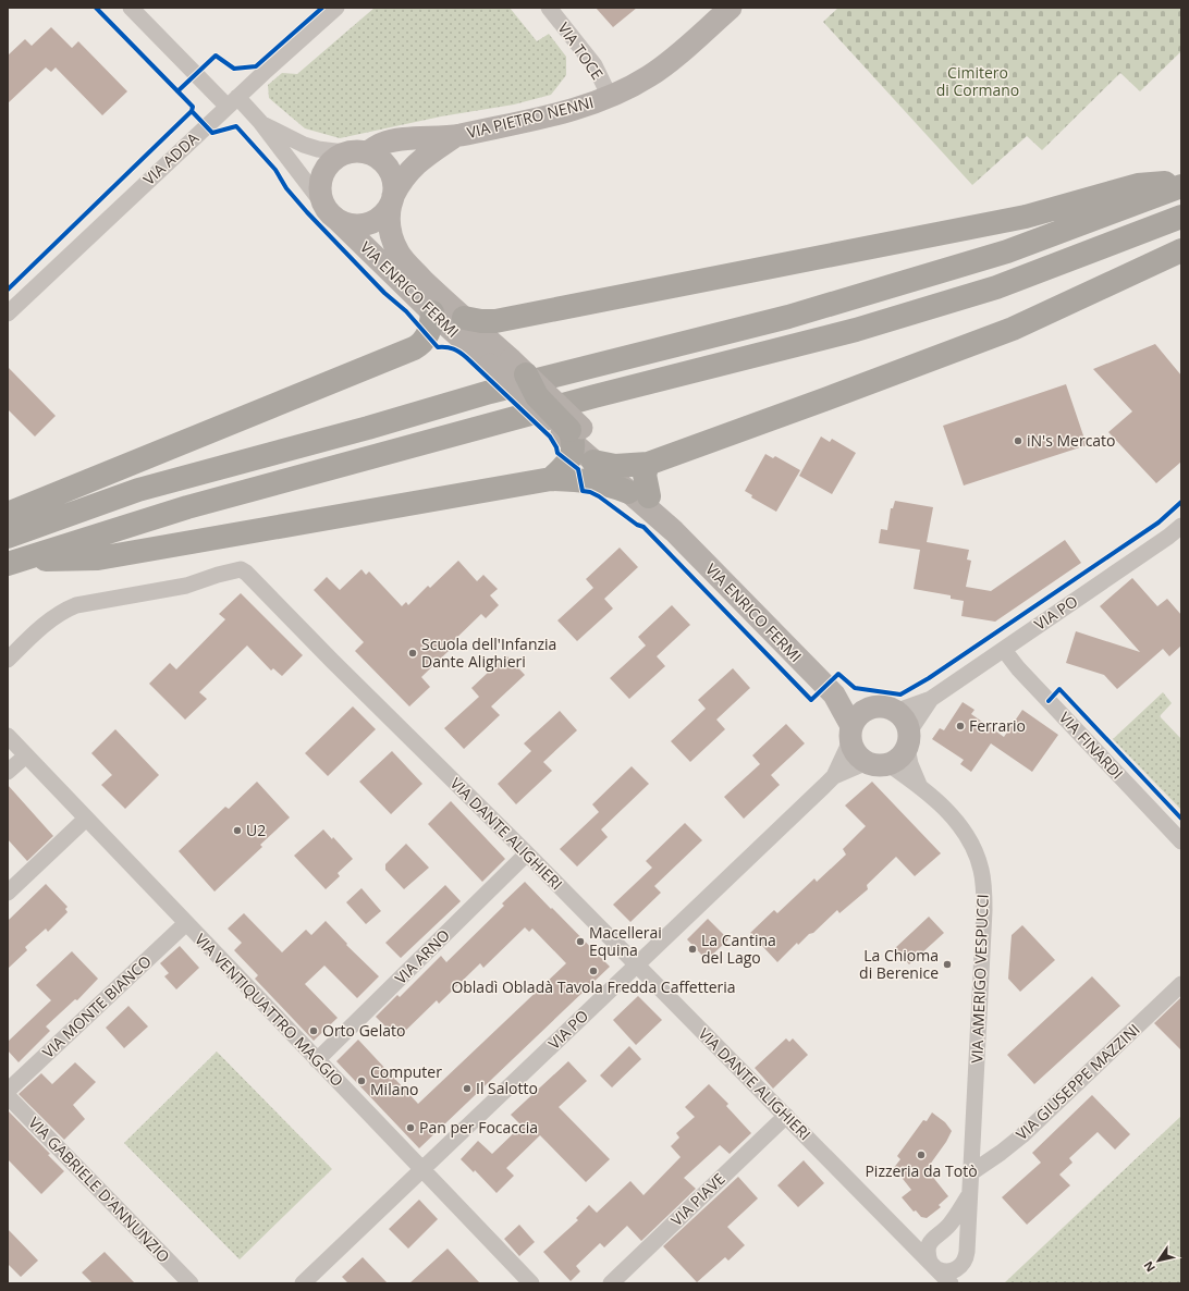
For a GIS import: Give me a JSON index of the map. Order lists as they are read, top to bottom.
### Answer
{
  "streets": {
    "street": [
      "VIA TOCE",
      "VIA PIETRO NENNI",
      "VIA ADDA",
      "VIA ENRICO FERMI",
      "VIA PO",
      "VIA FINARDI",
      "VIA DANTE ALIGHIERI",
      "VIA ARNO",
      "VIA AMERIGO VESPUCCI",
      "VIA MONTE BIANCO",
      "VIA VENTIQUATTRO MAGGIO",
      "VIA GIUSEPPE MAZZINI",
      "VIA GABRIELE D'ANNUNZIO",
      "VIA PIAVE"
    ]
  },
  "crossings": [
    ["VIA TOCE", "VIA PIETRO NENNI"],
    ["VIA PIETRO NENNI", "VIA ENRICO FERMI"],
    ["VIA ENRICO FERMI", "VIA PO"],
    ["VIA ENRICO FERMI", "VIA AMERIGO VESPUCCI"],
    ["VIA PO", "VIA FINARDI"],
    ["VIA PO", "VIA DANTE ALIGHIERI"],
    ["VIA PO", "VIA AMERIGO VESPUCCI"],
    ["VIA PO", "VIA VENTIQUATTRO MAGGIO"],
    ["VIA DANTE ALIGHIERI", "VIA ARNO"],
    ["VIA DANTE ALIGHIERI", "VIA AMERIGO VESPUCCI"],
    ["VIA DANTE ALIGHIERI", "VIA PIAVE"],
    ["VIA ARNO", "VIA VENTIQUATTRO MAGGIO"],
    ["VIA AMERIGO VESPUCCI", "VIA GIUSEPPE MAZZINI"],
    ["VIA MONTE BIANCO", "VIA VENTIQUATTRO MAGGIO"]
  ],
  "parks": ["Cimitero di Cormano"],
  "places": [
    "iN's Mercato",
    "Scuola dell'Infanzia Dante Alighieri",
    "Ferrario",
    "U2",
    "Macellerai Equina",
    "La Cantina del Lago",
    "La Chioma di Berenice",
    "Obladì Obladà Tavola Fredda Caffetteria",
    "Orto Gelato",
    "Computer Milano",
    "Il Salotto",
    "Pan per Focaccia",
    "Pizzeria da Totò"
  ],
  "north": "bottom left"
}
